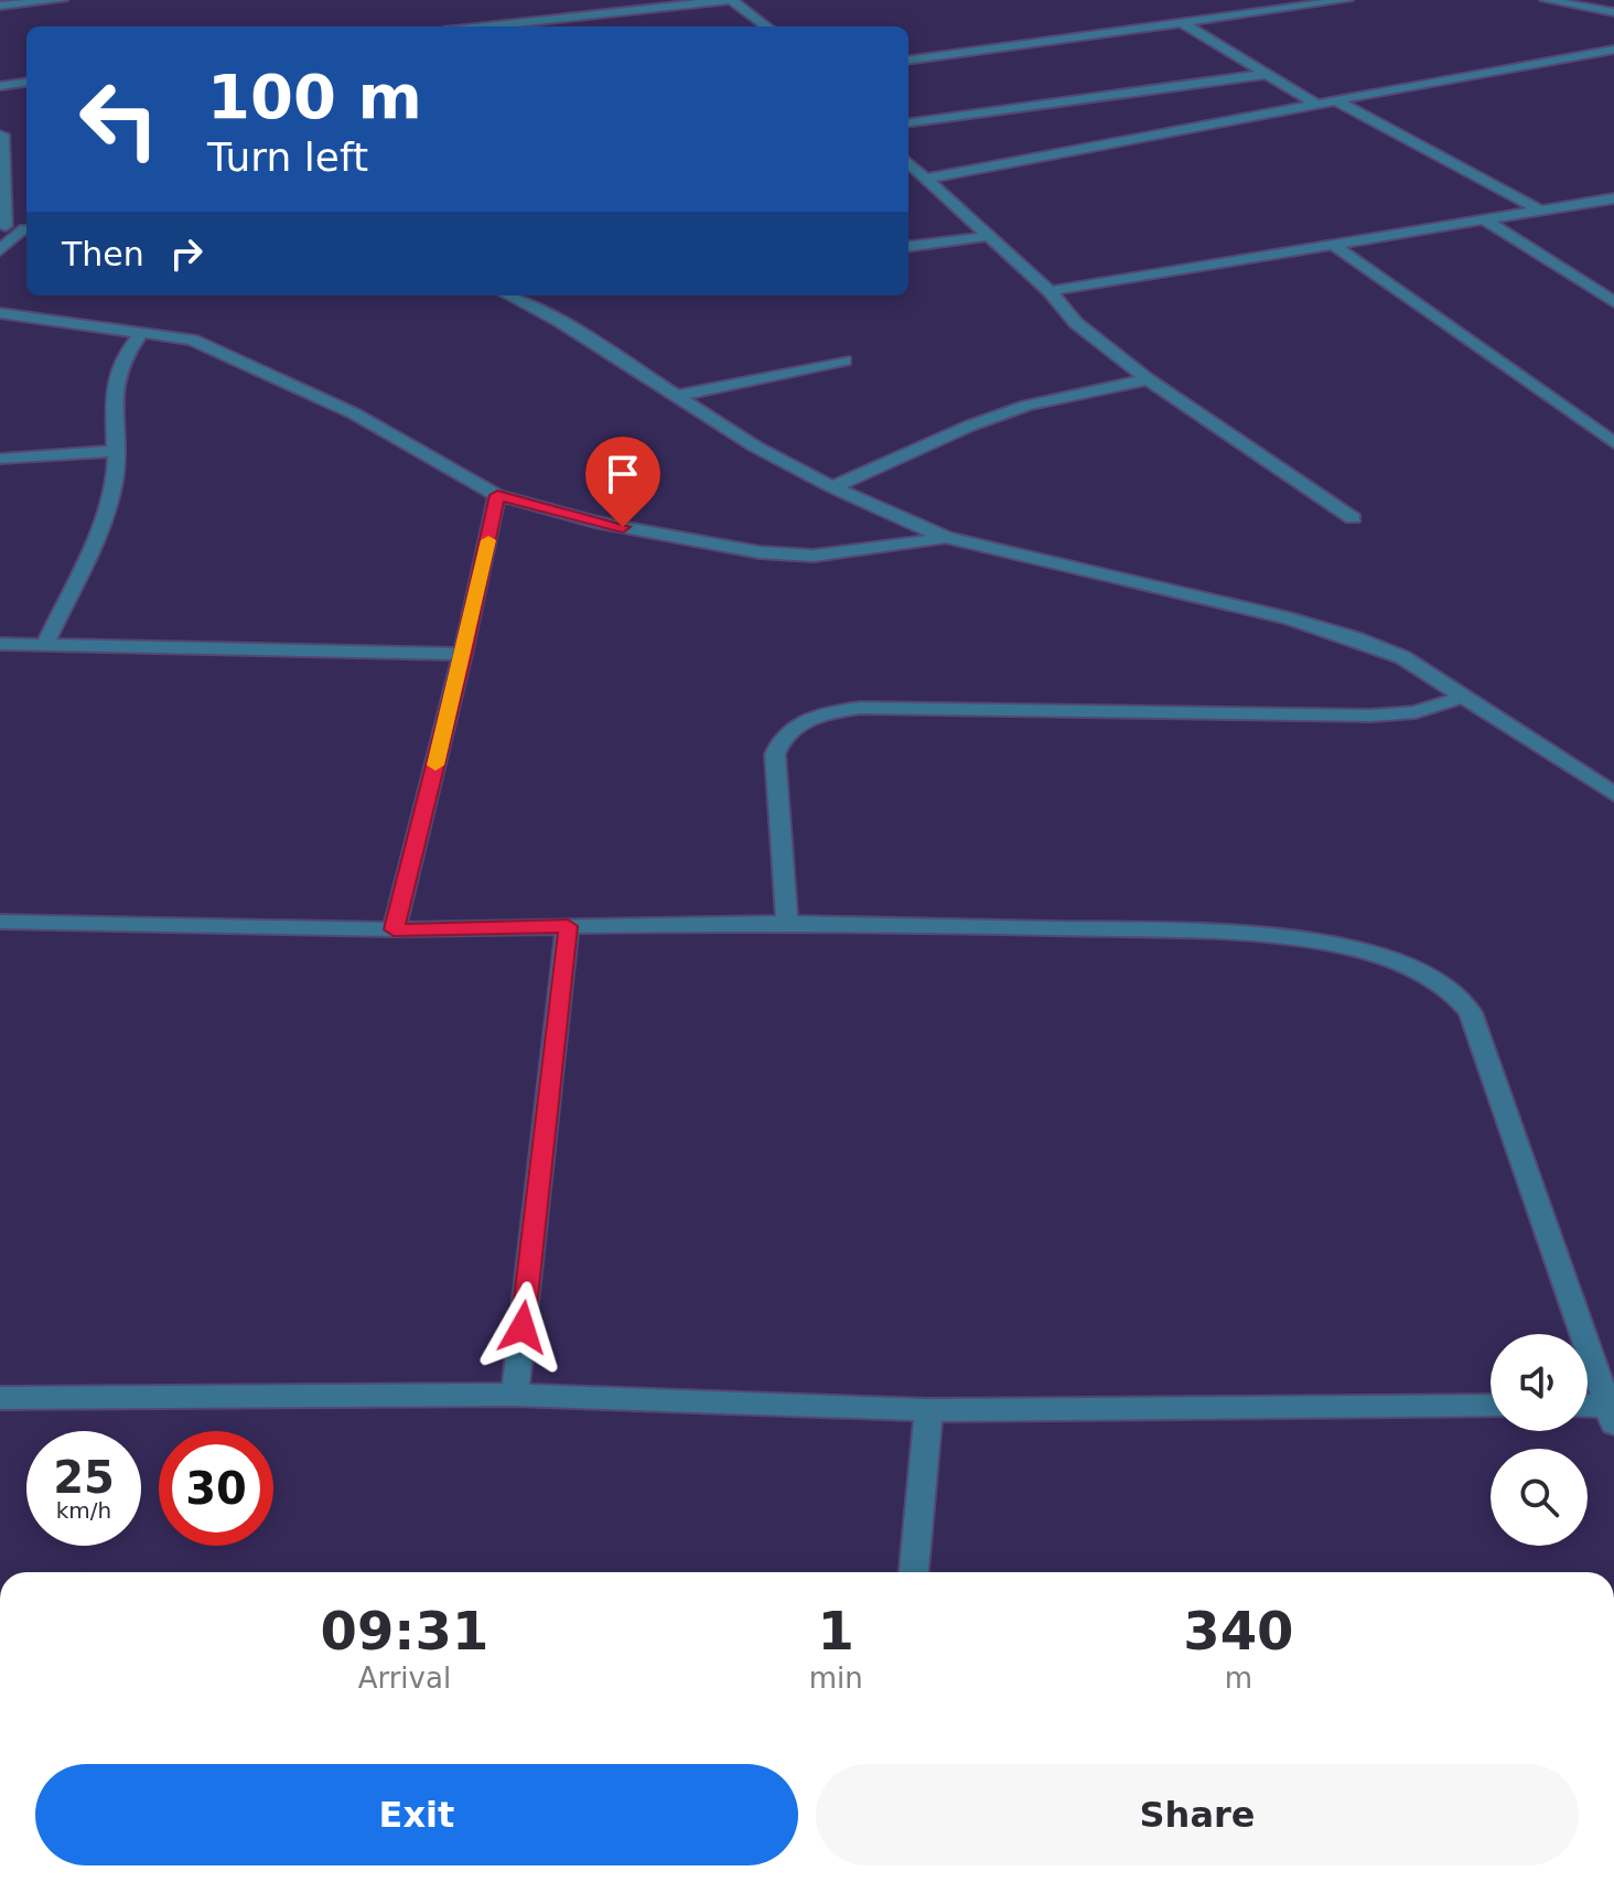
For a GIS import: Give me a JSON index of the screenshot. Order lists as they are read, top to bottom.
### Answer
{
  "page": {
    "turn": ["100 m", "Turn left"],
    "then": "Then",
    "speed": "25 km/h",
    "limit": "30",
    "eta": [
      "09:31",
      "Arrival",
      "1",
      "min",
      "340",
      "m"
    ],
    "buttons": ["Exit", "Share"]
  }
}
